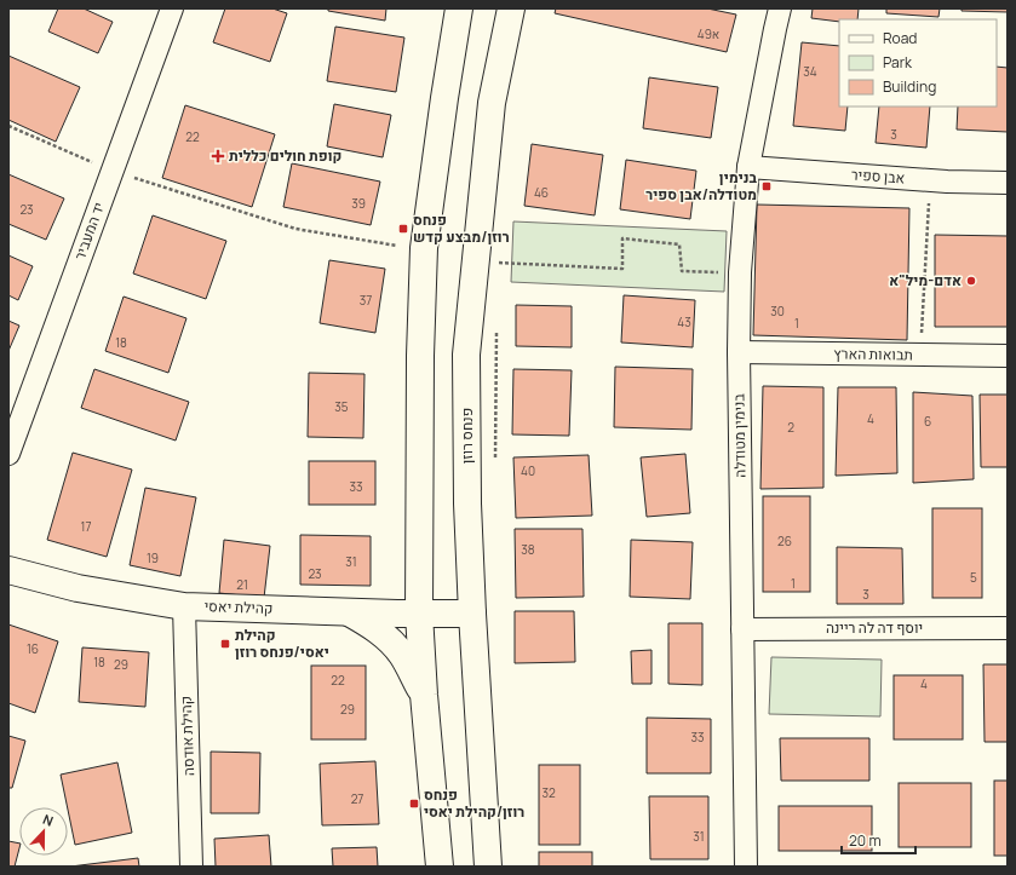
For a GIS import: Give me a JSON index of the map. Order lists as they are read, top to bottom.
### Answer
{
  "streets": {
    "main road": ["פנחס רוזן", "קהילת יאסי"],
    "street": [
      "אבן ספיר",
      "יד המעביר",
      "תבואות הארץ",
      "בנימין מטודלה",
      "יוסף דה לה ריינה",
      "קהילת אודסה"
    ]
  },
  "crossings": [
    ["אבן ספיר", "בנימין מטודלה"],
    ["תבואות הארץ", "בנימין מטודלה"],
    ["פנחס רוזן", "קהילת יאסי"],
    ["בנימין מטודלה", "יוסף דה לה ריינה"],
    ["קהילת יאסי", "קהילת אודסה"]
  ],
  "places": {
    "health": ["קופת חולים כללית"],
    "transit": [
      "בנימין מטודלה/אבן ספיר",
      "פנחס רוזן/מבצע קדש",
      "קהילת יאסי/פנחס רוזן",
      "פנחס רוזן/קהילת יאסי"
    ],
    "other": ["אדם-מיל\"א"]
  },
  "house_numbers": [
    "49א",
    "34",
    "3",
    "22",
    "46",
    "39",
    "23",
    "37",
    "30",
    "43",
    "1",
    "18",
    "35",
    "4",
    "6",
    "2",
    "40",
    "33",
    "17",
    "26",
    "38",
    "19",
    "31",
    "23",
    "5",
    "1",
    "21",
    "3",
    "16",
    "18",
    "29",
    "22",
    "4",
    "29",
    "33",
    "32",
    "27",
    "31"
  ],
  "legend": ["Road", "Park", "Building"],
  "scale_bar": "20 m",
  "north": "top"
}
